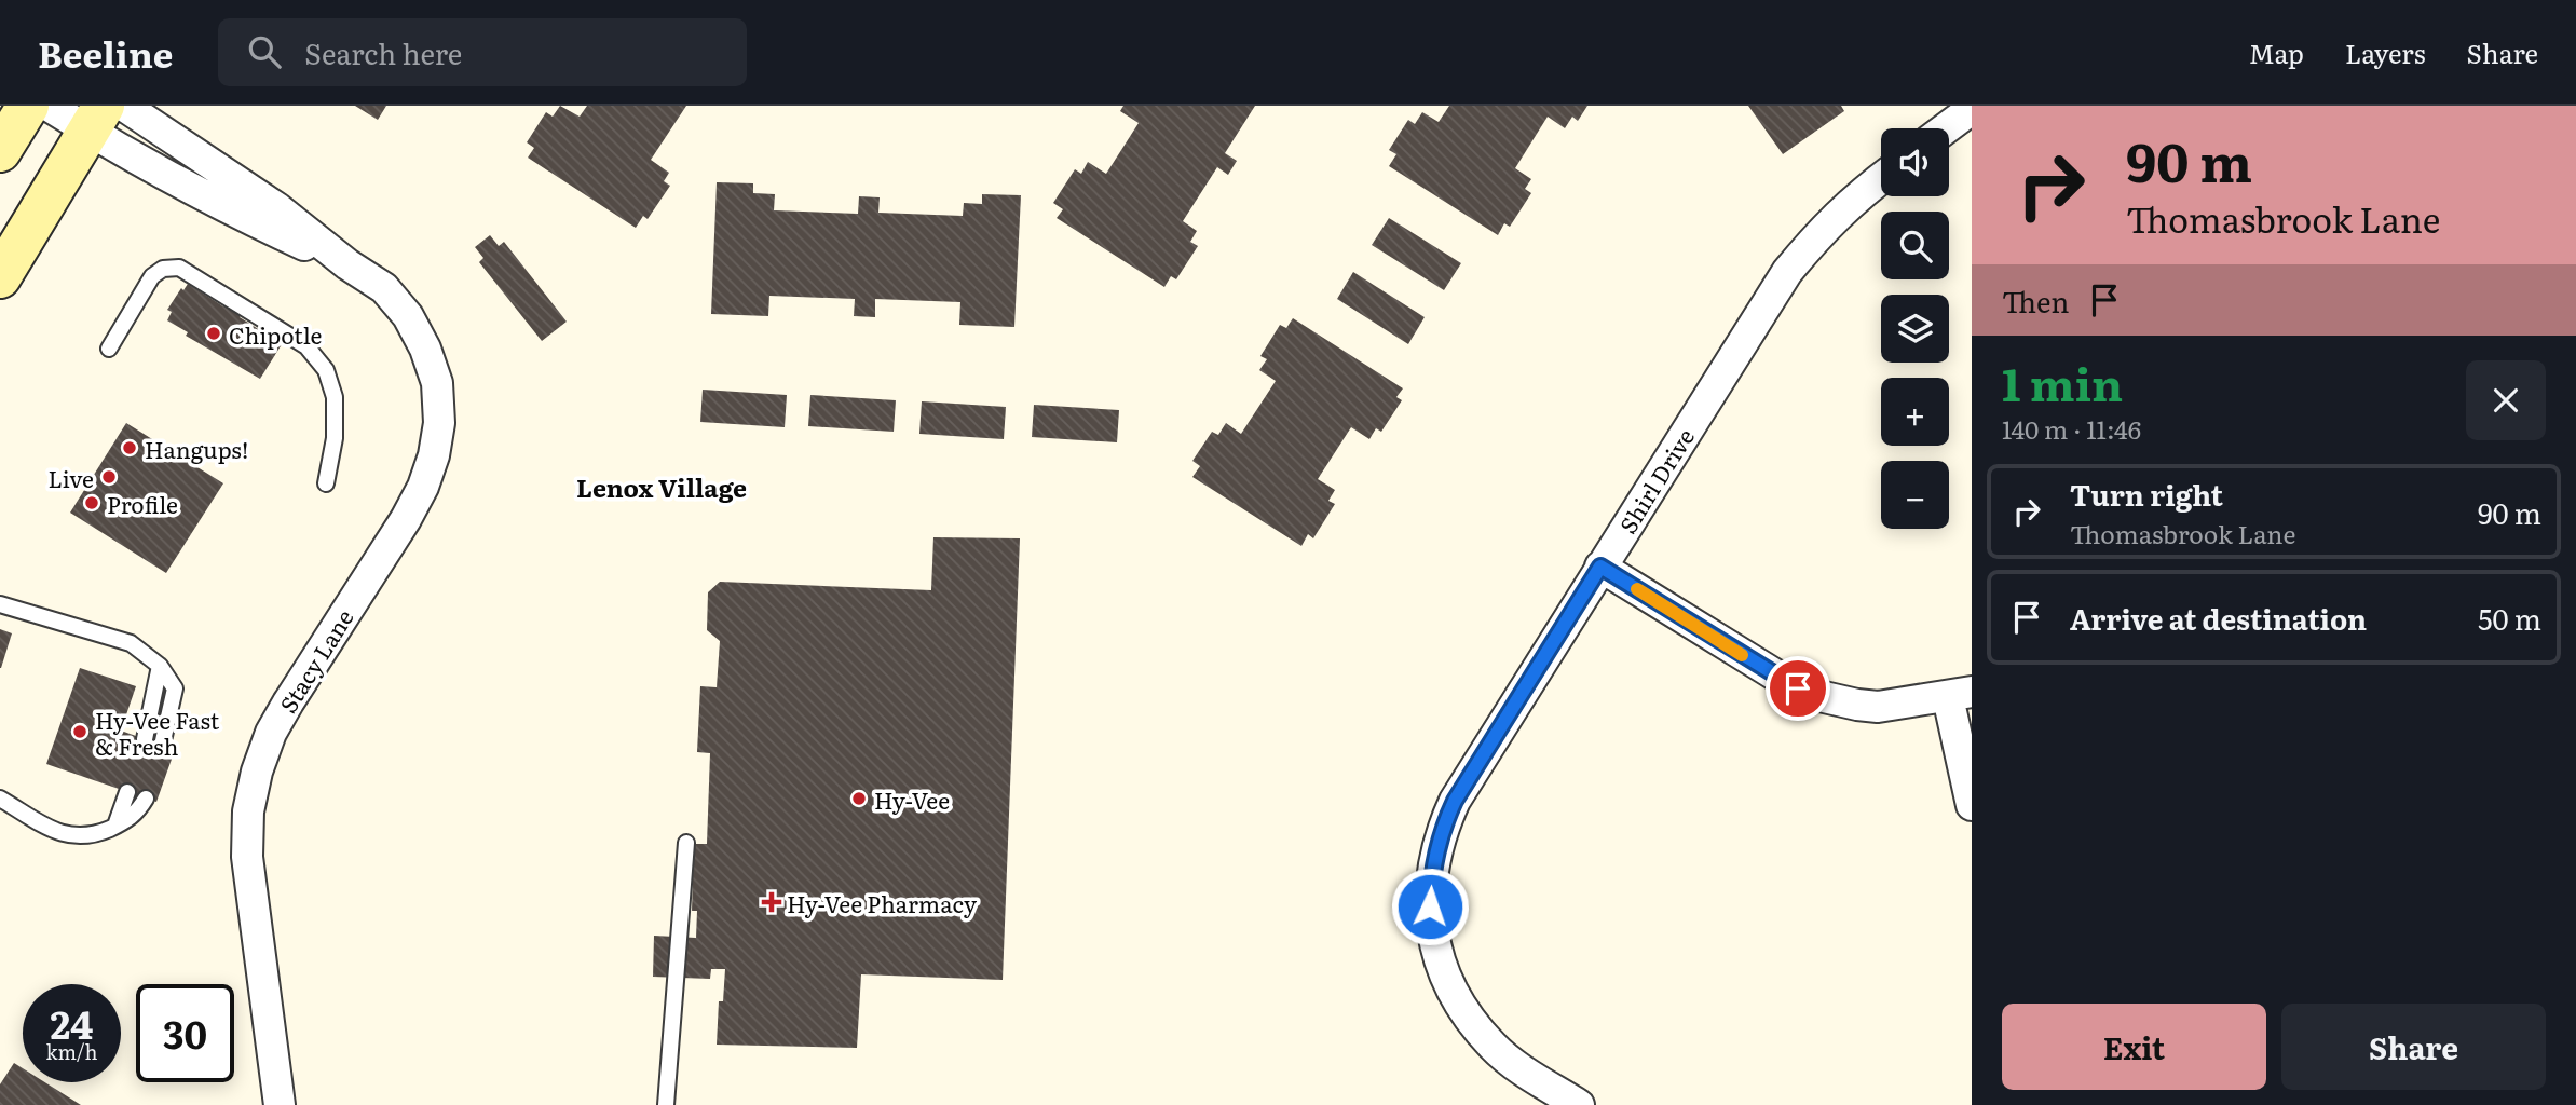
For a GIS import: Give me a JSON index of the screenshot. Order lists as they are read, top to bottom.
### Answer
{
  "streets": {
    "street": ["Shirl Drive", "Stacy Lane"]
  },
  "districts": ["Lenox Village"],
  "places": {
    "other": [
      "Chipotle",
      "Hangups!",
      "Live",
      "Profile",
      "Hy-Vee Fast & Fresh",
      "Hy-Vee"
    ],
    "health": ["Hy-Vee Pharmacy"]
  },
  "page": {
    "header": "Beeline",
    "search": "Search here",
    "nav": ["Map", "Layers", "Share"],
    "turn": ["90 m", "Thomasbrook Lane"],
    "map_buttons": ["+", "−"],
    "then": "Then",
    "heading": ["1 min", "140 m · 11:46"],
    "list": [
      {
        "name": "Turn right",
        "note": "Thomasbrook Lane",
        "value": "90 m"
      },
      {
        "name": "Arrive at destination",
        "value": "50 m"
      }
    ],
    "speed": "24 km/h",
    "limit": "30",
    "buttons": ["Exit", "Share"]
  }
}
